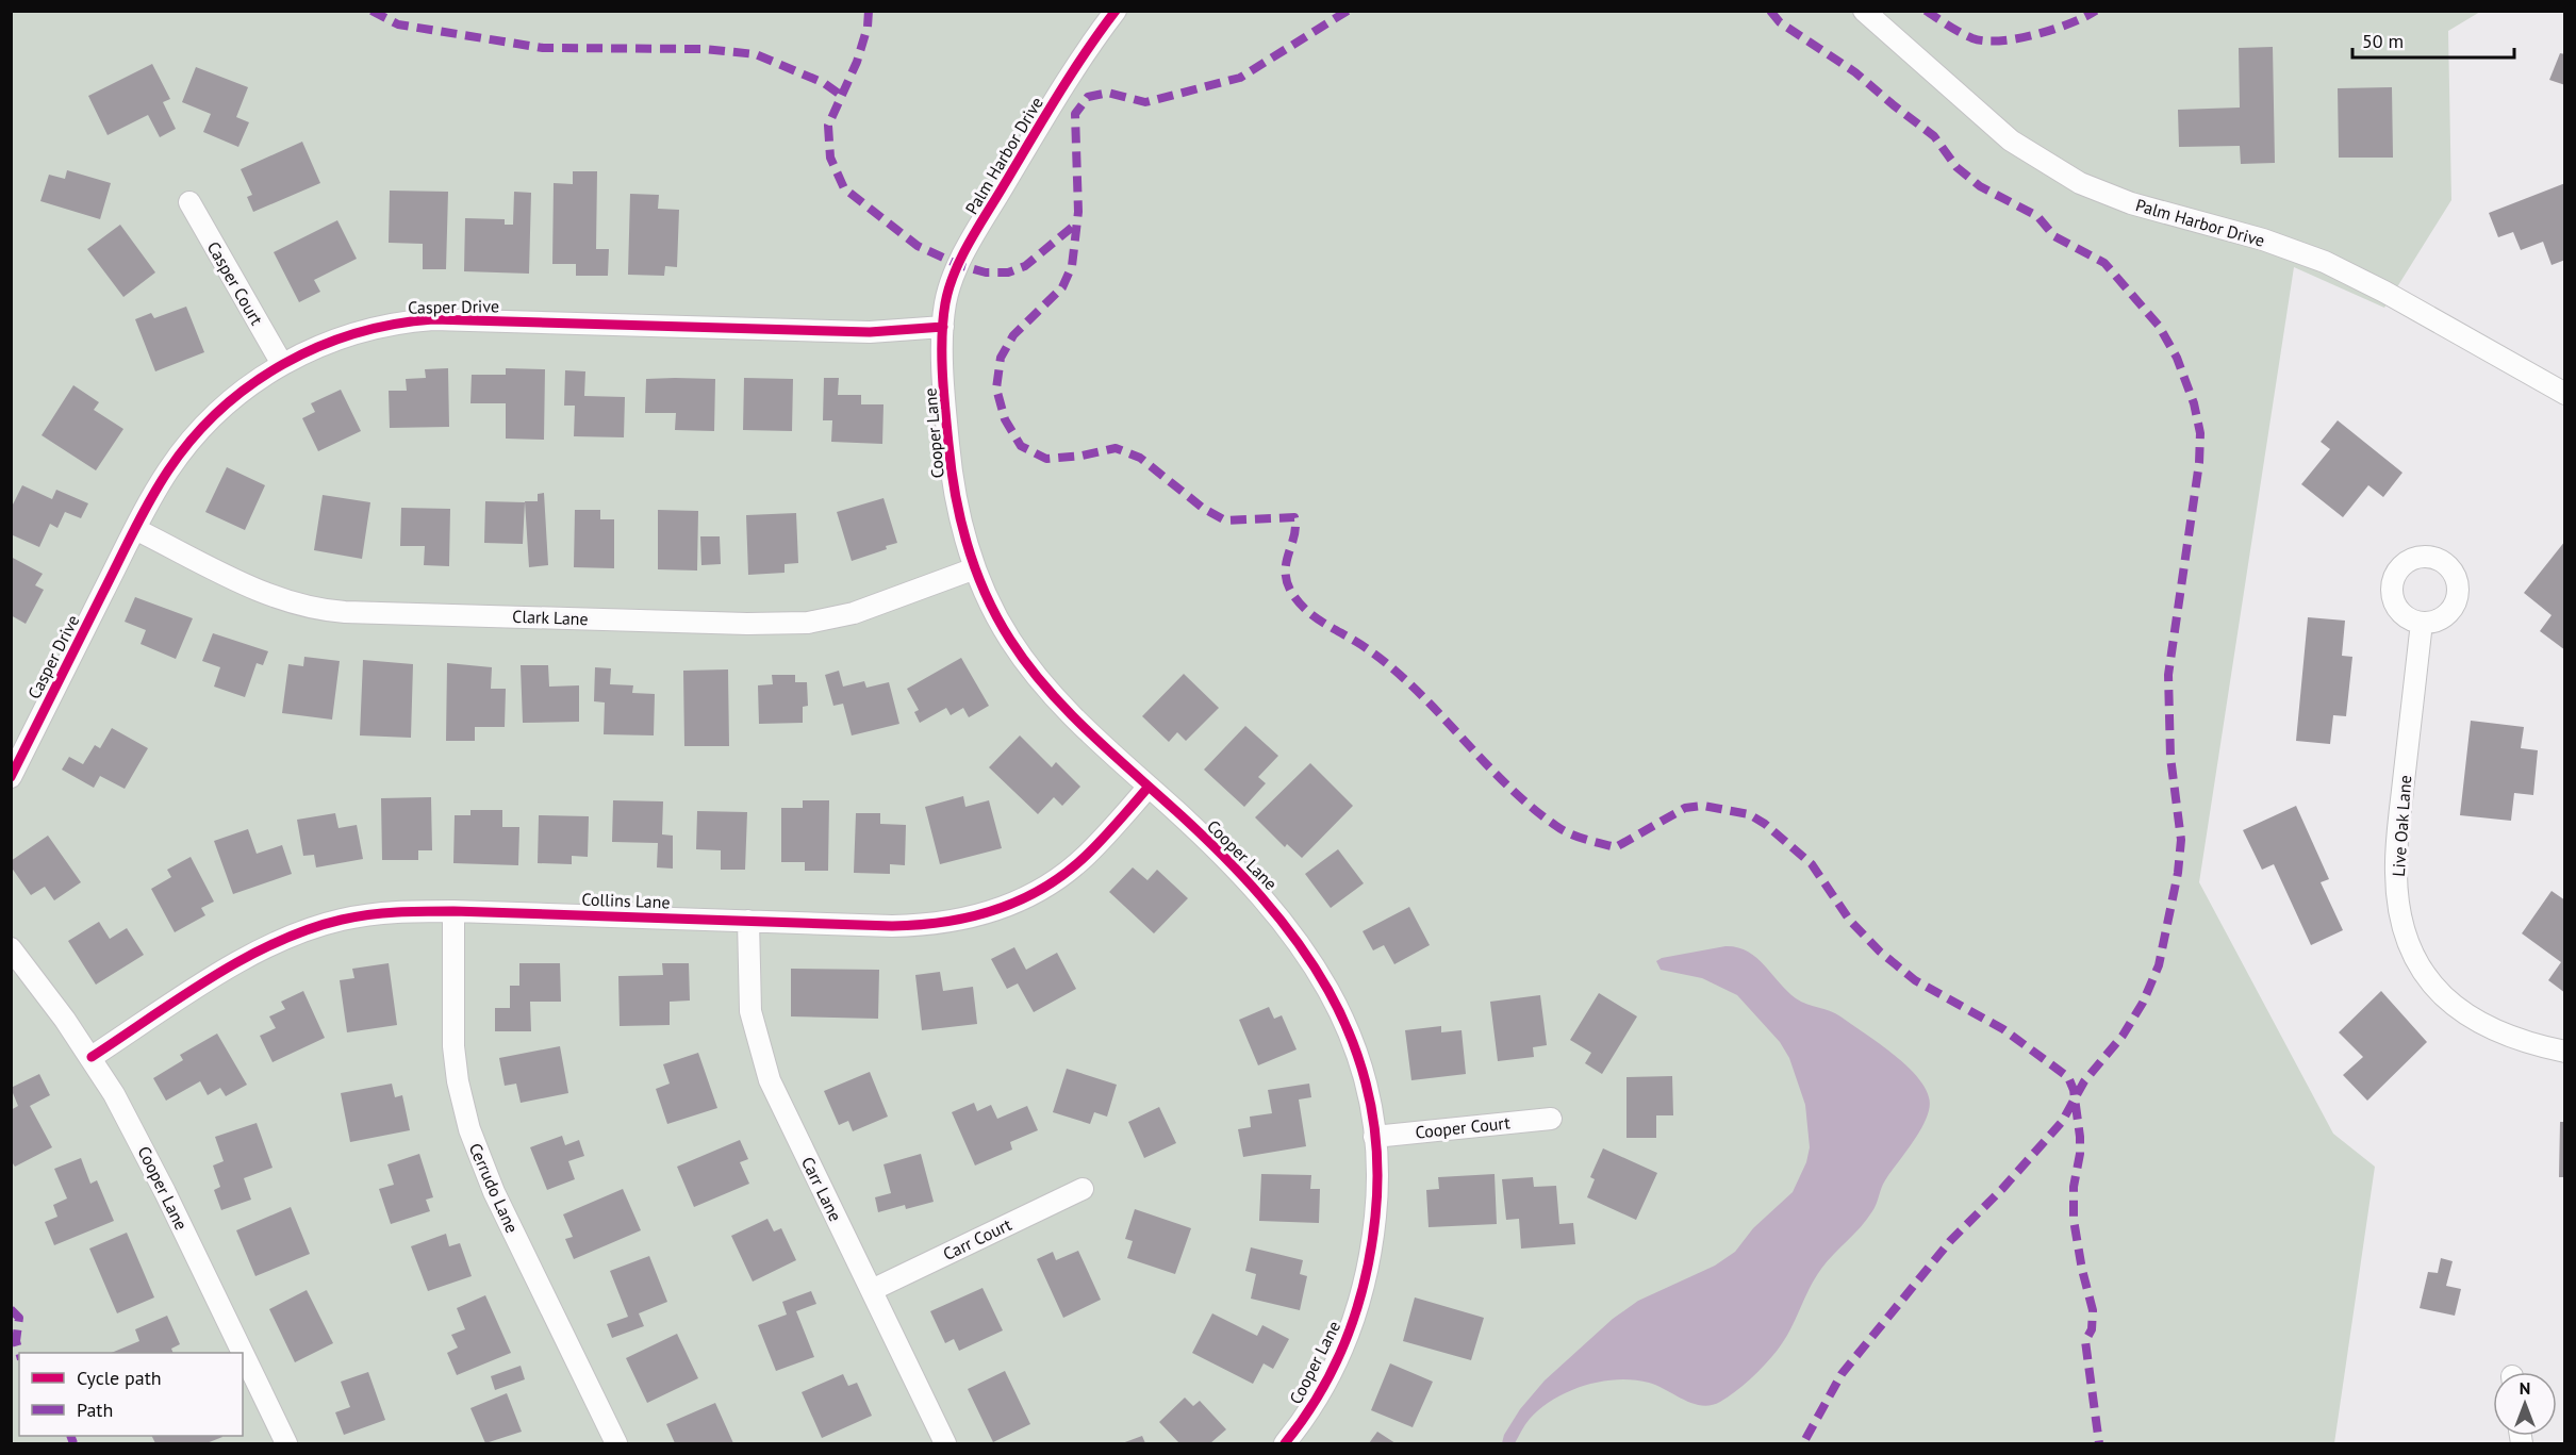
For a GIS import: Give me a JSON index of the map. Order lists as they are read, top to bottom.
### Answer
{
  "streets": {
    "street": [
      "Palm Harbor Drive",
      "Casper Court",
      "Casper Drive",
      "Cooper Lane",
      "Clark Lane",
      "Live Oak Lane",
      "Collins Lane",
      "Cooper Court",
      "Cerrudo Lane",
      "Carr Lane",
      "Carr Court"
    ]
  },
  "crossings": [
    ["Palm Harbor Drive", "Casper Drive"],
    ["Palm Harbor Drive", "Cooper Lane"],
    ["Casper Court", "Casper Drive"],
    ["Casper Drive", "Cooper Lane"],
    ["Casper Drive", "Clark Lane"],
    ["Cooper Lane", "Clark Lane"],
    ["Cooper Lane", "Collins Lane"],
    ["Cooper Lane", "Cooper Court"],
    ["Collins Lane", "Cerrudo Lane"],
    ["Collins Lane", "Carr Lane"],
    ["Carr Lane", "Carr Court"]
  ],
  "legend": ["Cycle path", "Path"],
  "scale_bar": "50 m",
  "north": "top"
}
